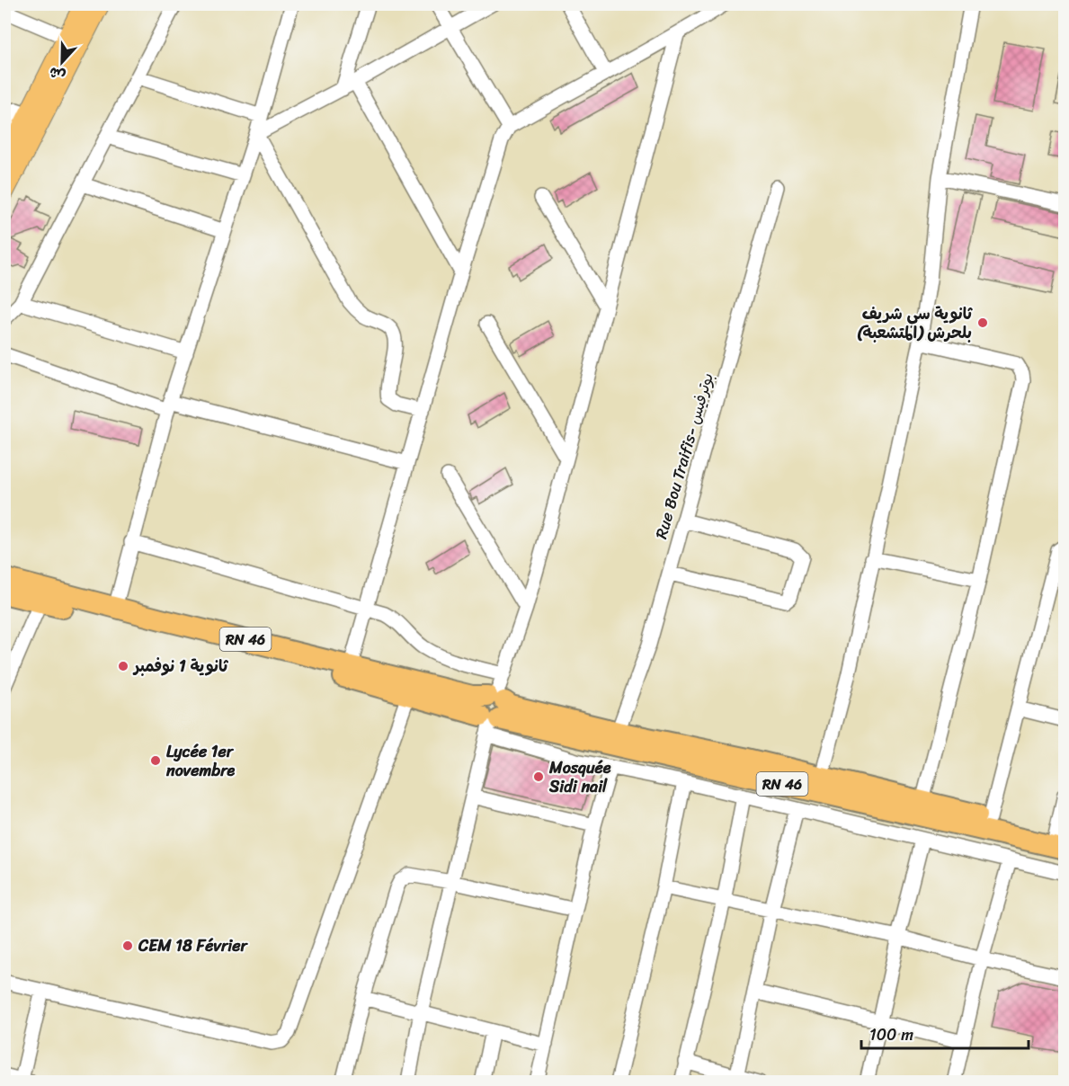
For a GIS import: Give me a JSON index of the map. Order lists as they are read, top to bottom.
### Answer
{
  "streets": {
    "highway": ["RN 46"],
    "street": ["Rue Bou Traifis- بوترفيس"]
  },
  "crossings": [
    ["Rue Bou Traifis- بوترفيس", "RN 46"]
  ],
  "places": [
    "ثانوية سي شريف بلحرش (المتشعبة)",
    "ثانوية 1 نوفمبر",
    "Lycée 1er novembre",
    "Mosquée Sidi nail",
    "CEM 18 Février"
  ],
  "scale_bar": "100 m",
  "north": "bottom"
}
